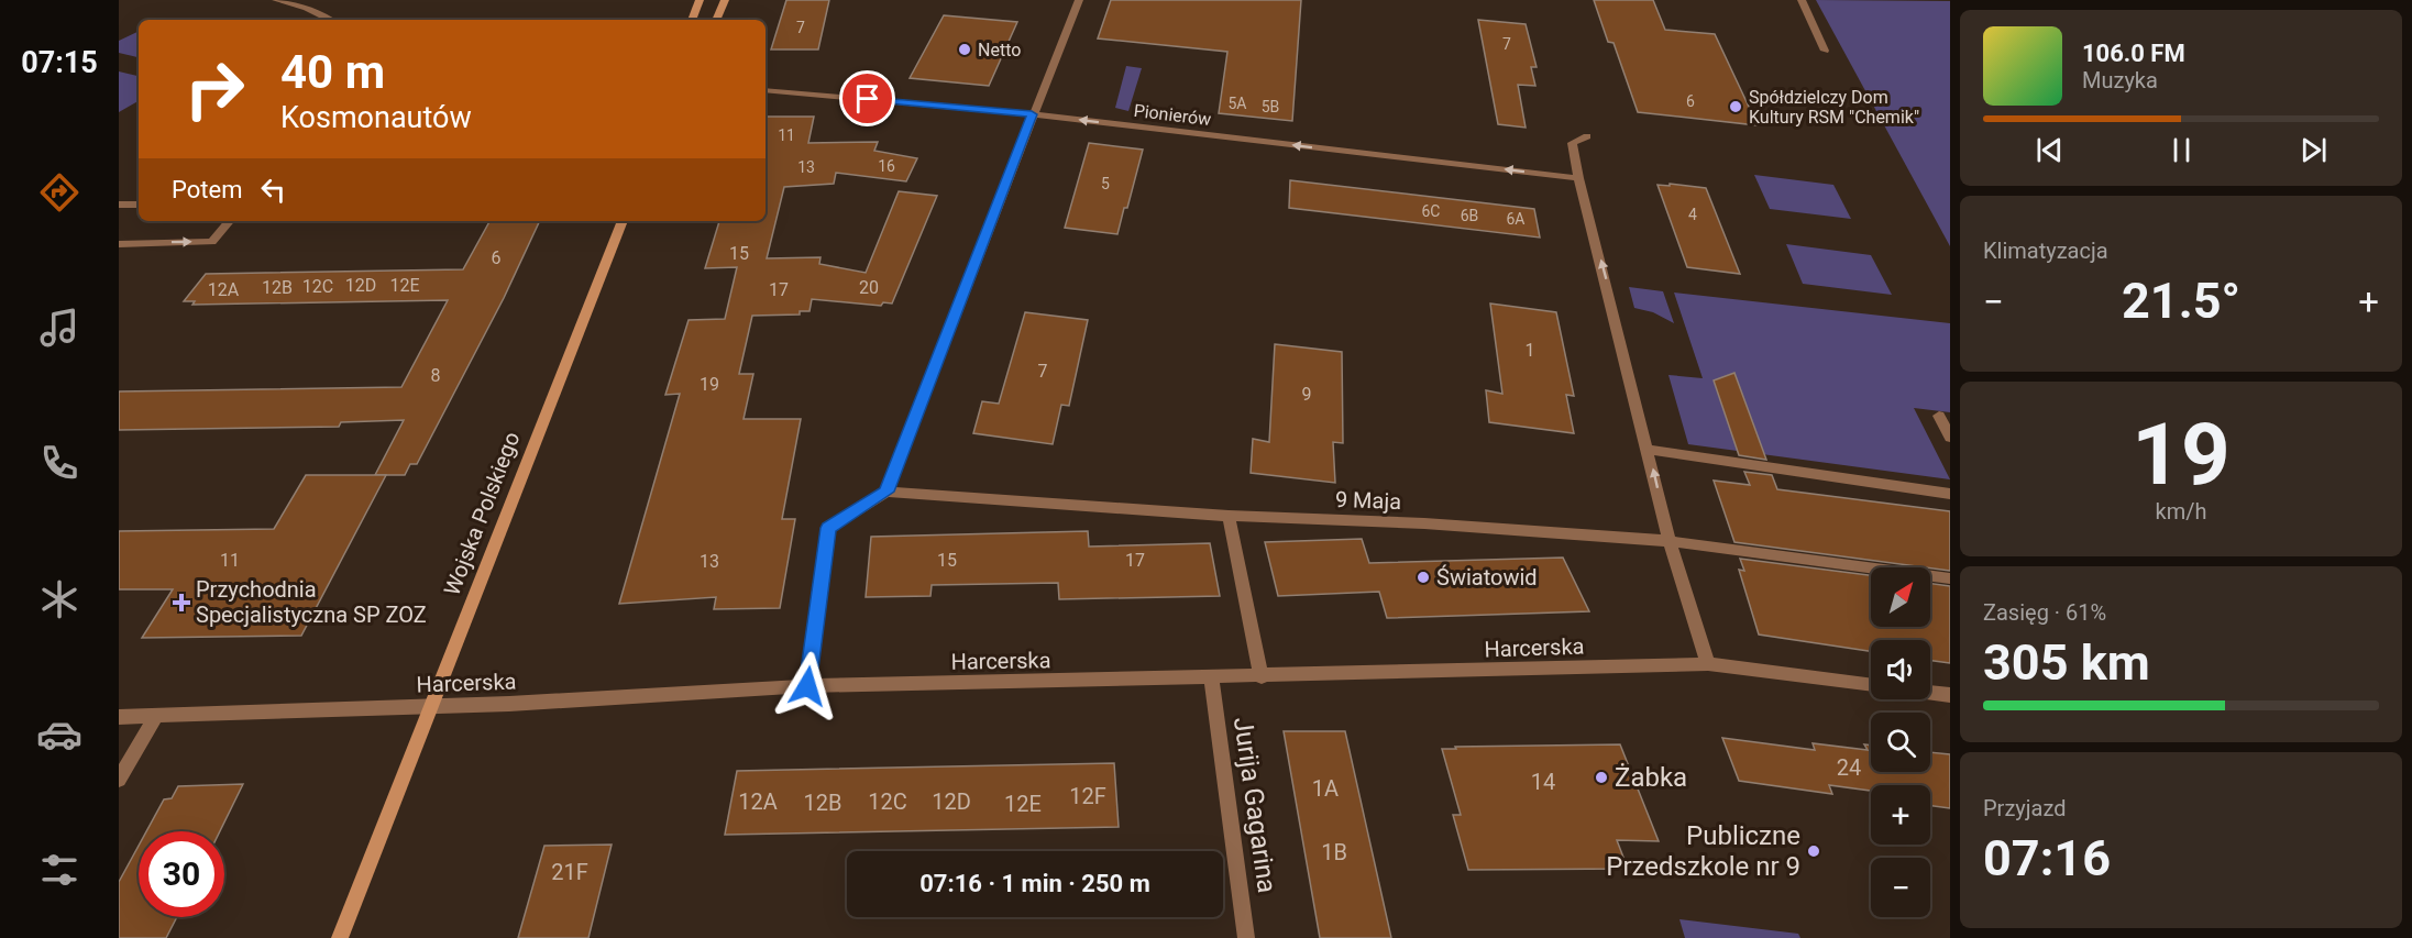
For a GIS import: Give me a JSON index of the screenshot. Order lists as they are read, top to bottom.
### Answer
{
  "streets": {
    "street": [
      "Pionierów",
      "9 Maja",
      "Wojska Polskiego",
      "Harcerska",
      "Jurija Gagarina"
    ]
  },
  "crossings": [
    ["Wojska Polskiego", "Harcerska"],
    ["Harcerska", "Jurija Gagarina"]
  ],
  "one_way": ["Pionierów"],
  "places": {
    "other": [
      "Netto",
      "Spółdzielczy Dom Kultury RSM \"Chemik\"",
      "Światowid",
      "Żabka",
      "Publiczne Przedszkole nr 9"
    ],
    "health": ["Przychodnia Specjalistyczna SP ZOZ"]
  },
  "house_numbers": [
    "7",
    "7",
    "6",
    "5A",
    "5B",
    "11",
    "16",
    "13",
    "5",
    "6C",
    "4",
    "6B",
    "6A",
    "15",
    "6",
    "12D",
    "12E",
    "12C",
    "12B",
    "20",
    "12A",
    "17",
    "1",
    "7",
    "8",
    "19",
    "9",
    "11",
    "15",
    "17",
    "13",
    "24",
    "14",
    "1A",
    "12F",
    "12A",
    "12C",
    "12D",
    "12B",
    "12E",
    "1B",
    "21F"
  ],
  "north": "top right",
  "page": {
    "tabs": "07:15",
    "turn": ["40 m", "Kosmonautów"],
    "song": ["106.0 FM", "Muzyka"],
    "then": "Potem",
    "tile": [
      "Klimatyzacja",
      ["19", "km/h"],
      ["Zasięg · 61%", "305 km"],
      ["Przyjazd", "07:16"]
    ],
    "heat": ["−", "21.5°", "+"],
    "map_buttons": ["+", "−"],
    "limit": "30",
    "trip": "07:16 · 1 min · 250 m"
  }
}
